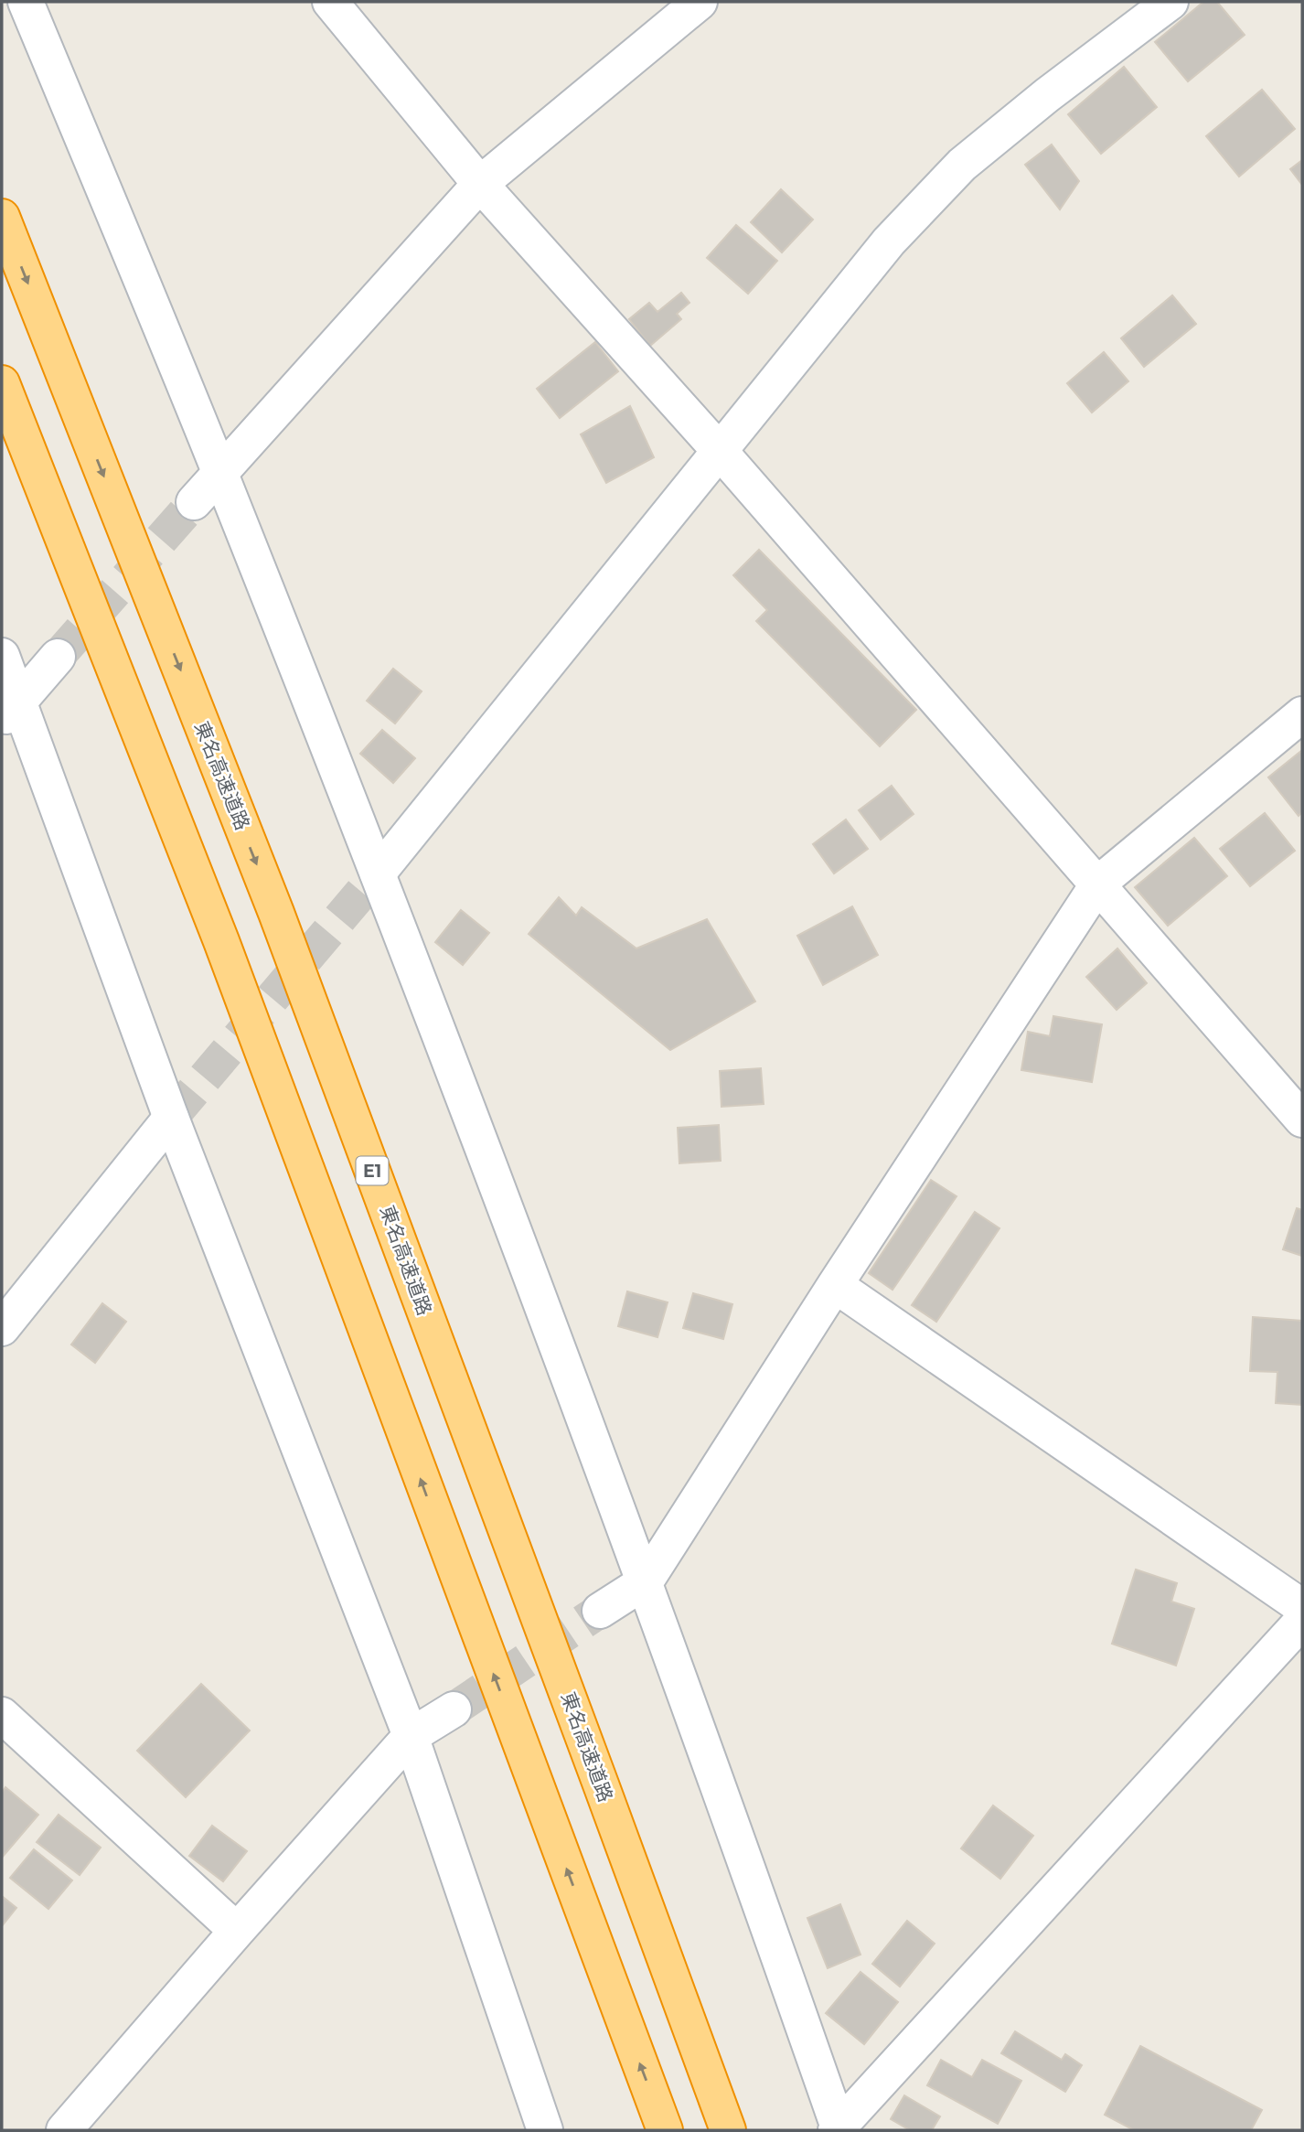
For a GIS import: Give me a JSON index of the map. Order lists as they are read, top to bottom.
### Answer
{
  "streets": {
    "highway": ["東名高速道路", "E1"]
  }
}
